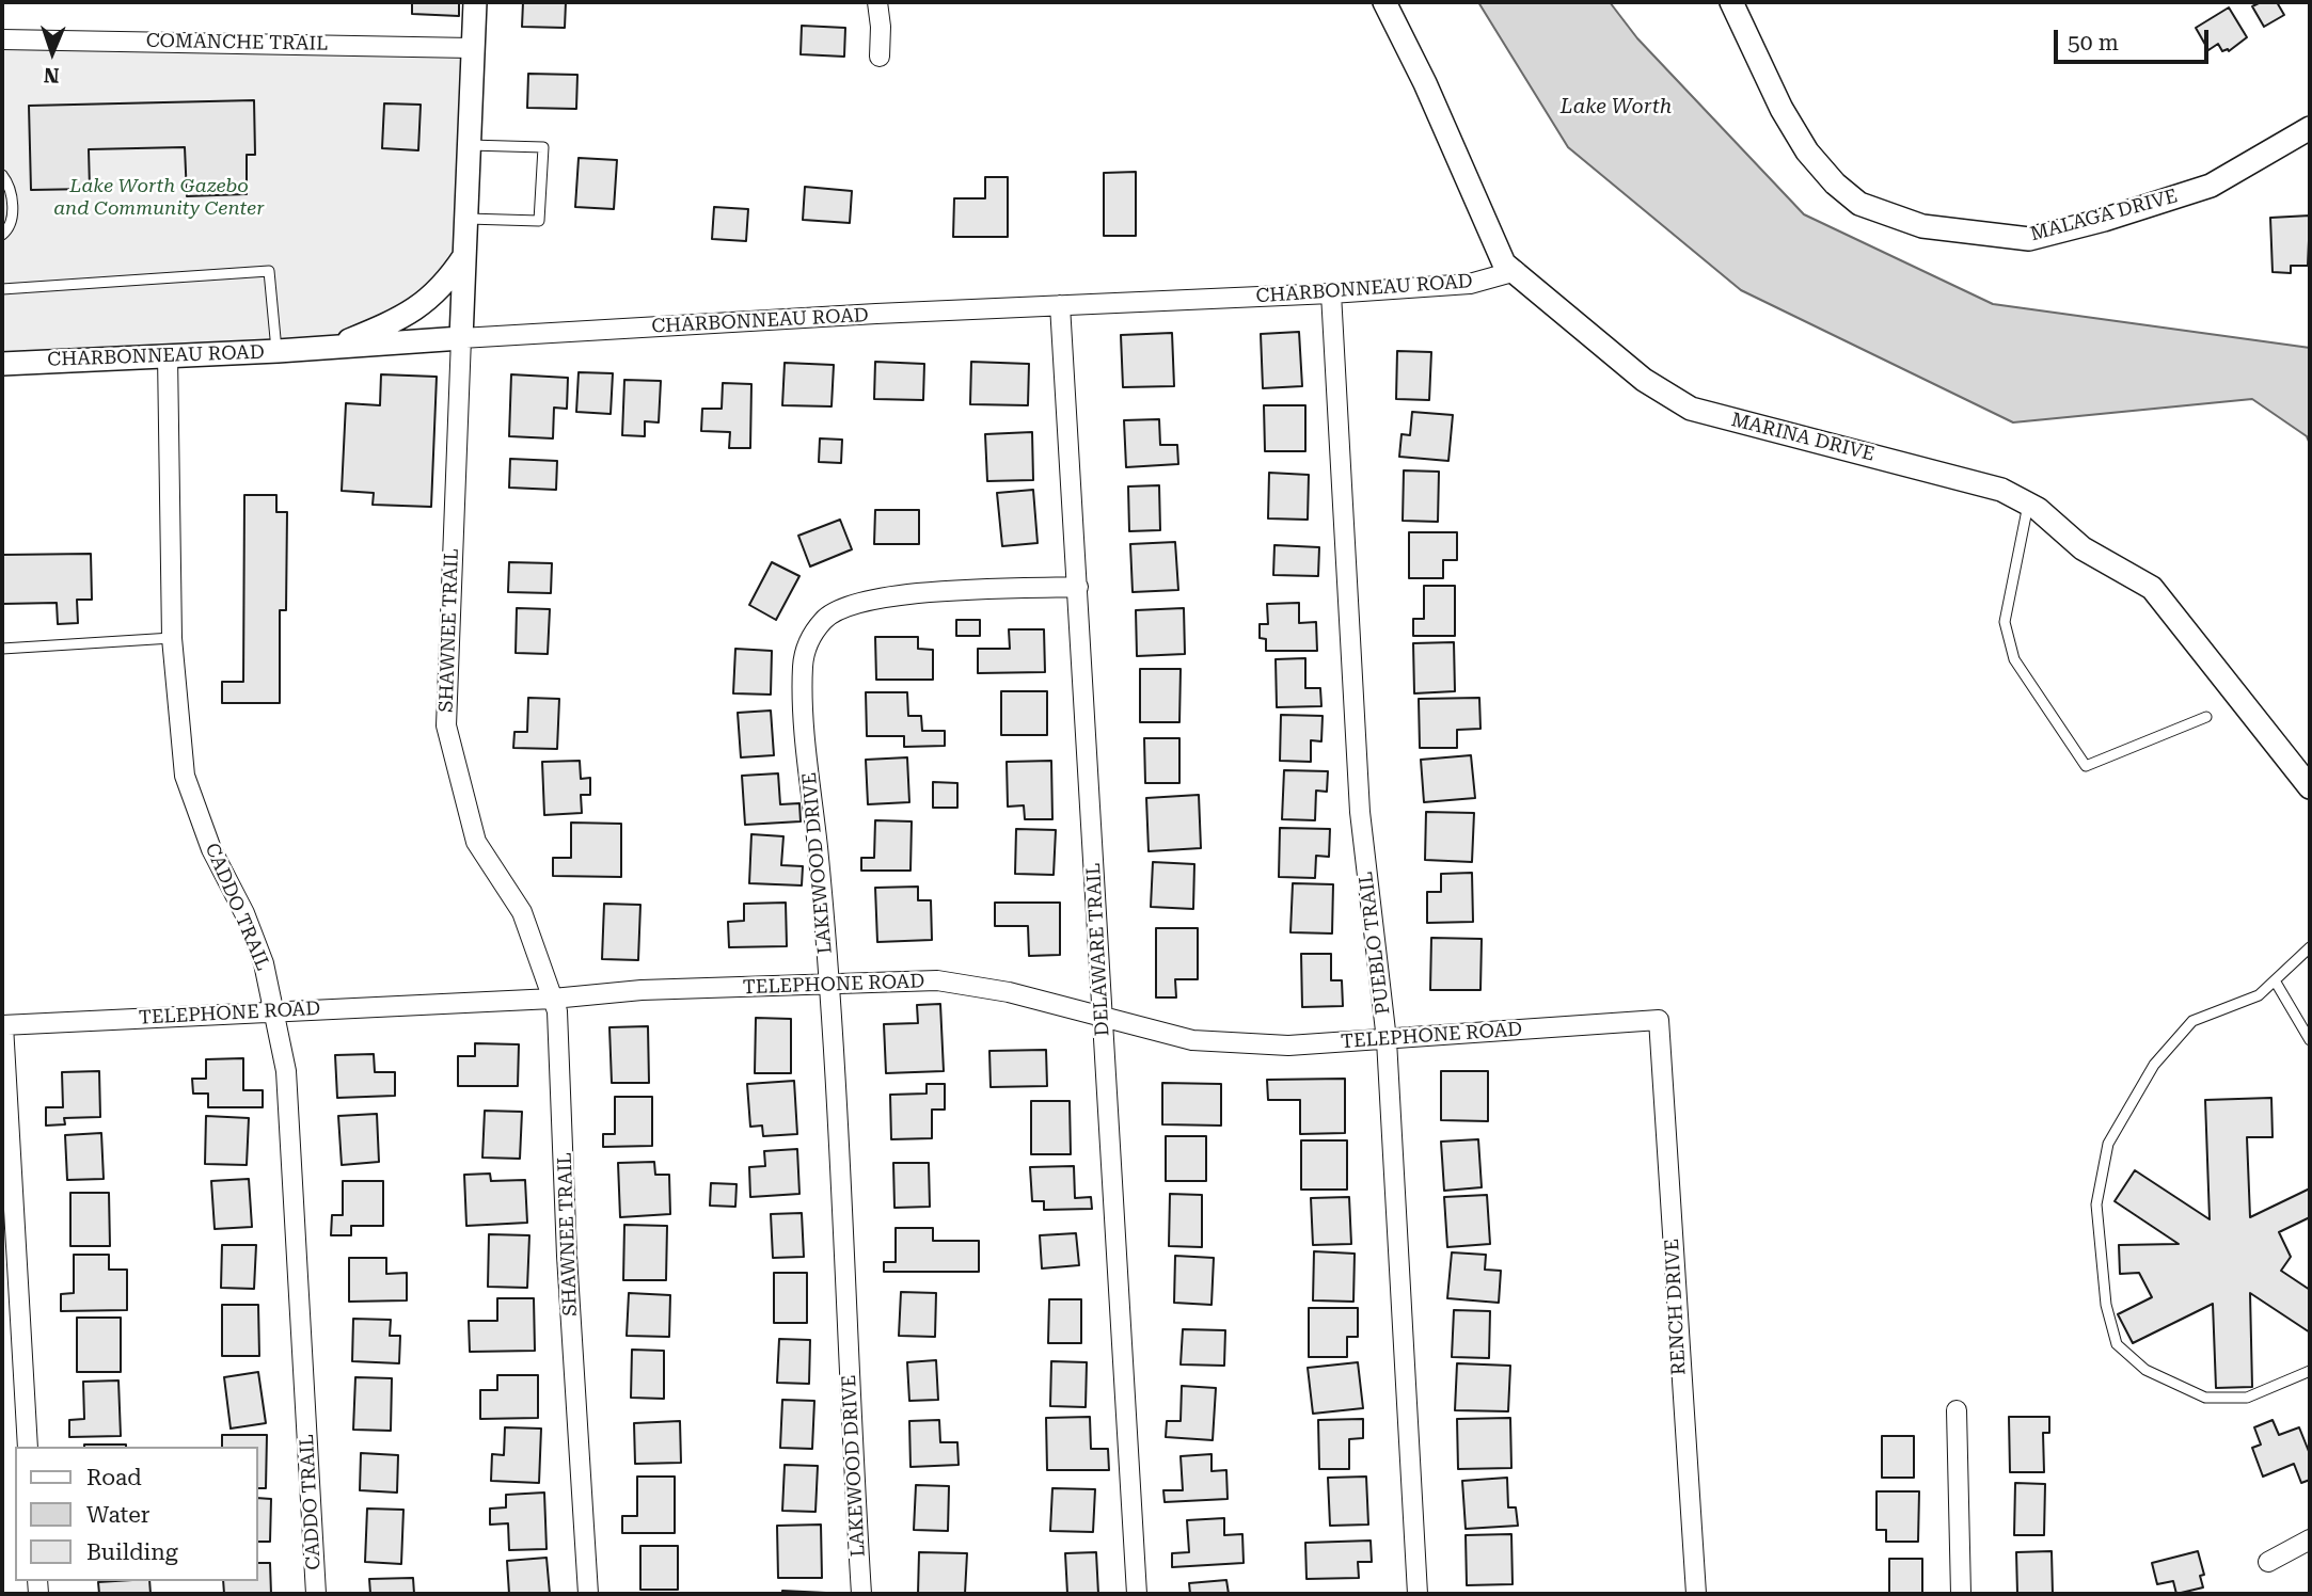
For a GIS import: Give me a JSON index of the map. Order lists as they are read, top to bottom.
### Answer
{
  "streets": {
    "street": [
      "COMANCHE TRAIL",
      "MALAGA DRIVE",
      "CHARBONNEAU ROAD",
      "MARINA DRIVE",
      "SHAWNEE TRAIL",
      "LAKEWOOD DRIVE",
      "CADDO TRAIL",
      "PUEBLO TRAIL",
      "DELAWARE TRAIL",
      "TELEPHONE ROAD",
      "RENCH DRIVE"
    ]
  },
  "crossings": [
    ["COMANCHE TRAIL", "SHAWNEE TRAIL"],
    ["CHARBONNEAU ROAD", "MARINA DRIVE"],
    ["CHARBONNEAU ROAD", "SHAWNEE TRAIL"],
    ["CHARBONNEAU ROAD", "CADDO TRAIL"],
    ["CHARBONNEAU ROAD", "PUEBLO TRAIL"],
    ["CHARBONNEAU ROAD", "DELAWARE TRAIL"],
    ["SHAWNEE TRAIL", "TELEPHONE ROAD"],
    ["LAKEWOOD DRIVE", "DELAWARE TRAIL"],
    ["LAKEWOOD DRIVE", "TELEPHONE ROAD"],
    ["CADDO TRAIL", "TELEPHONE ROAD"],
    ["PUEBLO TRAIL", "TELEPHONE ROAD"],
    ["DELAWARE TRAIL", "TELEPHONE ROAD"],
    ["TELEPHONE ROAD", "RENCH DRIVE"]
  ],
  "water": ["Lake Worth"],
  "parks": ["Lake Worth Gazebo and Community Center"],
  "legend": ["Road", "Water", "Building"],
  "scale_bar": "50 m",
  "north": "bottom"
}
